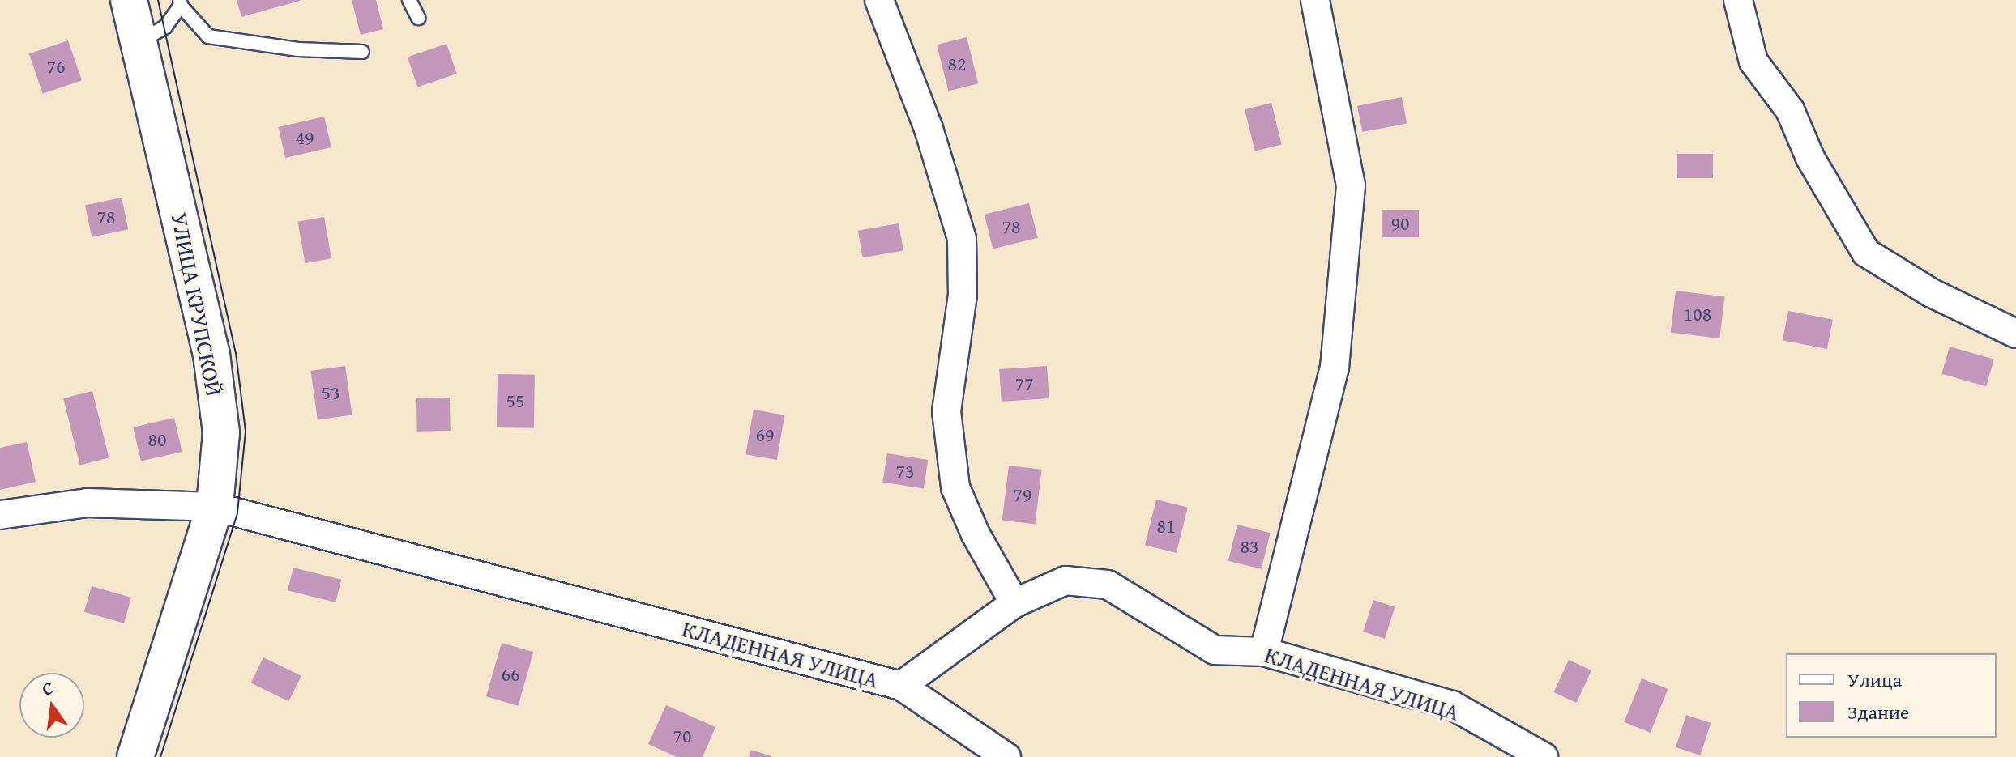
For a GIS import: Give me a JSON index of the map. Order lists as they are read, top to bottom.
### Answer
{
  "streets": {
    "main road": ["УЛИЦА КРУПСКОЙ"],
    "street": ["КЛАДЕННАЯ УЛИЦА"]
  },
  "crossings": [
    ["УЛИЦА КРУПСКОЙ", "КЛАДЕННАЯ УЛИЦА"]
  ],
  "house_numbers": [
    "82",
    "76",
    "49",
    "78",
    "90",
    "78",
    "108",
    "77",
    "53",
    "55",
    "69",
    "80",
    "73",
    "79",
    "81",
    "83",
    "66",
    "70"
  ],
  "legend": ["Улица", "Здание"],
  "north": "top"
}
